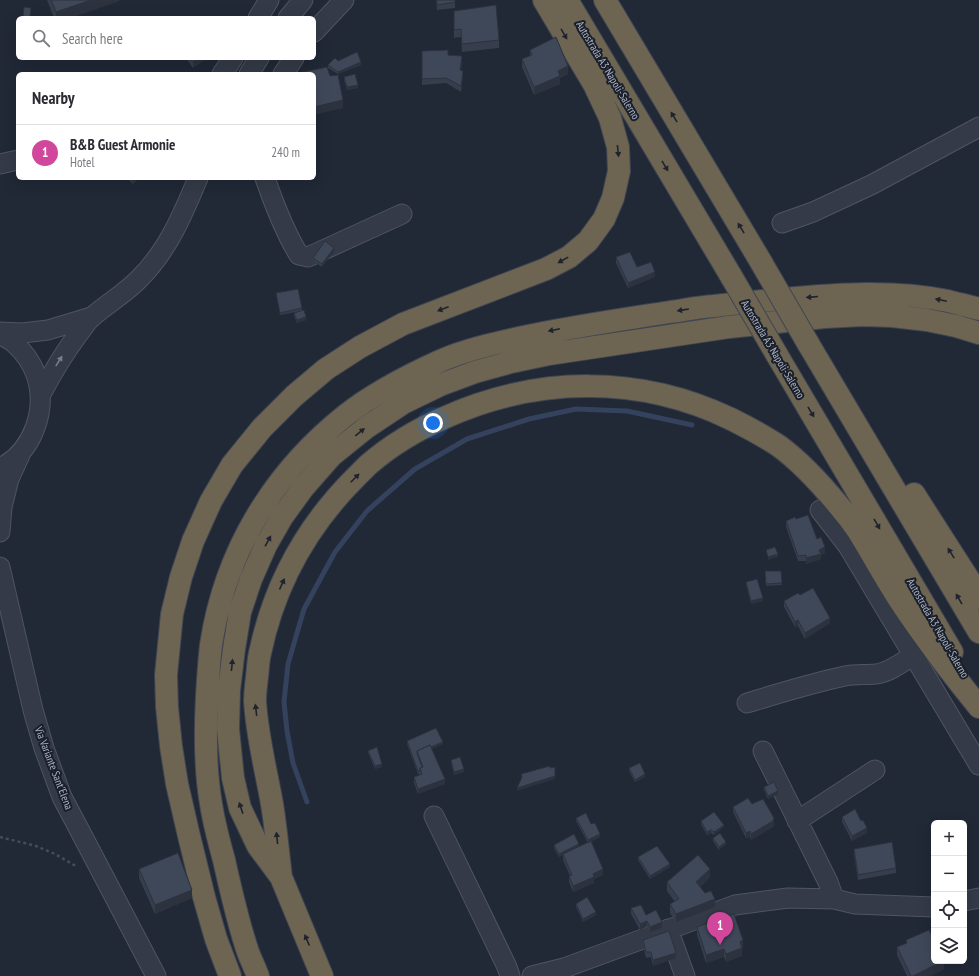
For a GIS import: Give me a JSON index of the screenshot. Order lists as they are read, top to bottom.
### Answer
{
  "streets": {
    "highway": ["Autostrada A3 Napoli-Salerno"],
    "street": ["Via Variante Sant'Elena"]
  },
  "page": {
    "search": "Search here",
    "heading": "Nearby",
    "list": [
      {
        "mark": "1",
        "name": "B&B Guest Armonie",
        "note": "Hotel",
        "value": "240 m"
      }
    ],
    "map_buttons": ["+", "−"],
    "pins": "1"
  }
}
